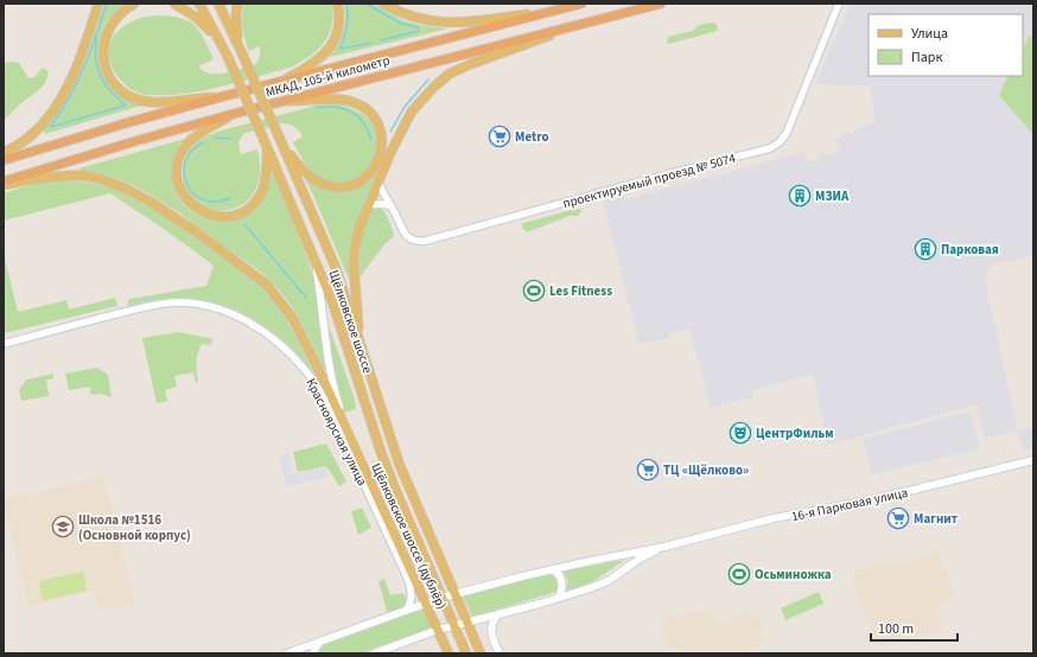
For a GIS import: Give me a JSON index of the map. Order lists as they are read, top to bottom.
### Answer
{
  "streets": {
    "highway": ["МКАД, 105-й километр"],
    "main road": ["Щёлковское шоссе", "16-я Парковая улица", "Щёлковское шоссе (дублёр)"],
    "street": ["проектируемый проезд № 5074", "Красноярская улица"]
  },
  "crossings": [
    ["МКАД, 105-й километр", "Щёлковское шоссе (дублёр)"],
    ["Щёлковское шоссе", "16-я Парковая улица"],
    ["Красноярская улица", "16-я Парковая улица"],
    ["16-я Парковая улица", "Щёлковское шоссе (дублёр)"]
  ],
  "places": {
    "supermarket": ["Metro", "ТЦ «Щёлково»", "Магнит"],
    "building": ["МЗИА", "Парковая"],
    "sports": ["Les Fitness", "Осьминожка"],
    "theatre": ["ЦентрФильм"],
    "school or university": ["Школа №1516 (Основной корпус)"]
  },
  "legend": ["Улица", "Парк"],
  "scale_bar": "100 m"
}
